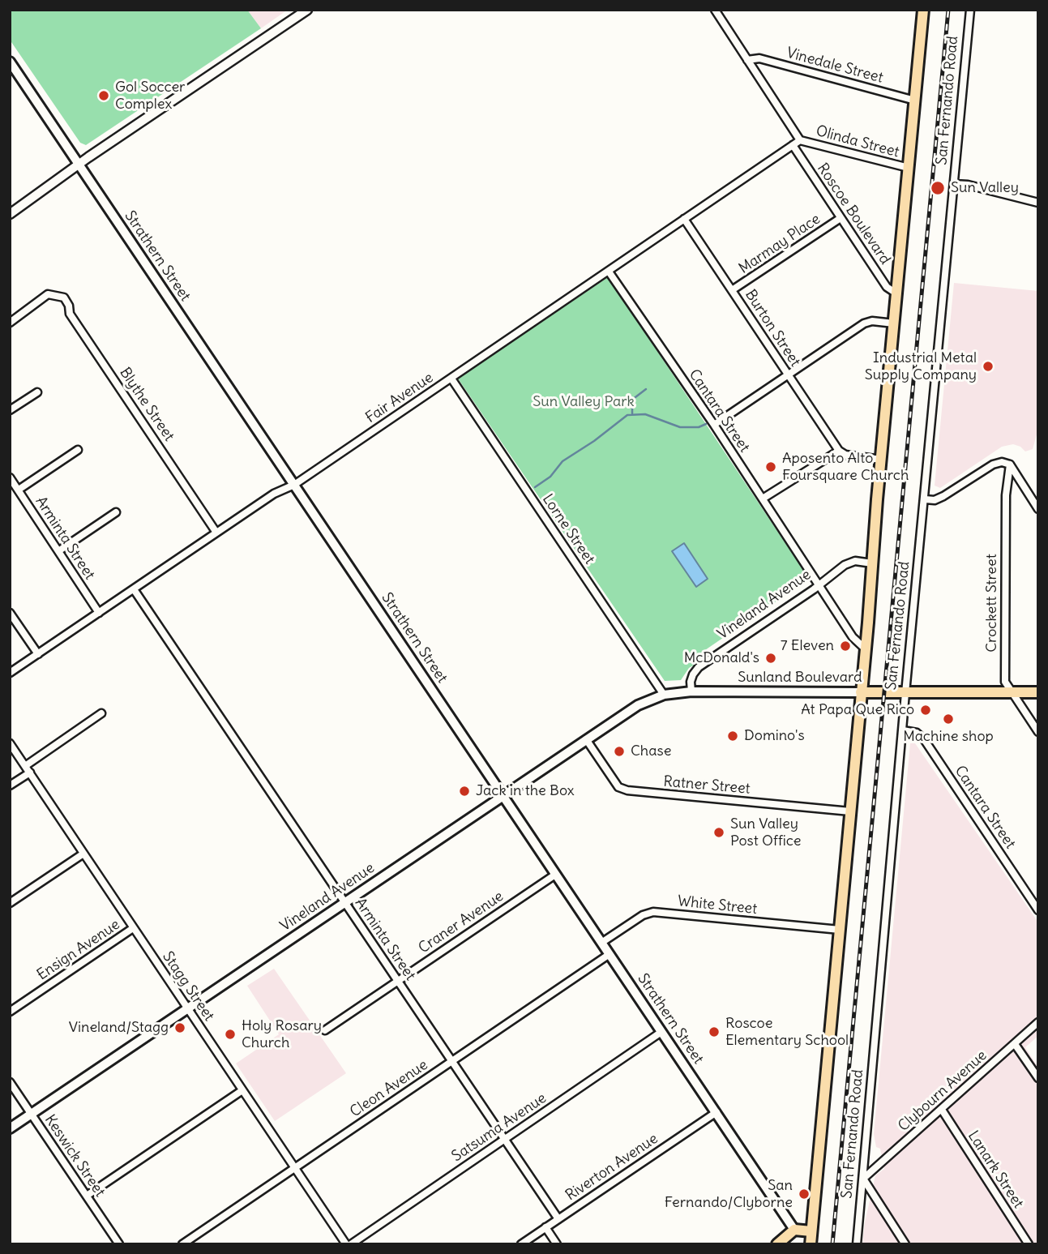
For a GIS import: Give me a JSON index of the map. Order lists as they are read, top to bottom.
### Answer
{
  "streets": {
    "main road": ["Strathern Street", "Vineland Avenue", "Sunland Boulevard"],
    "street": [
      "Vinedale Street",
      "San Fernando Road",
      "Olinda Street",
      "Roscoe Boulevard",
      "Marmay Place",
      "Burton Street",
      "Fair Avenue",
      "Blythe Street",
      "Cantara Street",
      "Lorne Street",
      "Arminta Street",
      "Crockett Street",
      "Ratner Street",
      "White Street",
      "Craner Avenue",
      "Ensign Avenue",
      "Stagg Street",
      "Cleon Avenue",
      "Clybourn Avenue",
      "Satsuma Avenue",
      "Keswick Street",
      "Riverton Avenue",
      "Lanark Street"
    ]
  },
  "crossings": [
    ["San Fernando Road", "Cantara Street"],
    ["San Fernando Road", "Sunland Boulevard"],
    ["San Fernando Road", "Clybourn Avenue"],
    ["Olinda Street", "Fair Avenue"],
    ["Roscoe Boulevard", "Marmay Place"],
    ["Roscoe Boulevard", "Fair Avenue"],
    ["Marmay Place", "Burton Street"],
    ["Strathern Street", "Fair Avenue"],
    ["Strathern Street", "Vineland Avenue"],
    ["Strathern Street", "White Street"],
    ["Strathern Street", "Craner Avenue"],
    ["Strathern Street", "Cleon Avenue"],
    ["Strathern Street", "Satsuma Avenue"],
    ["Strathern Street", "Riverton Avenue"],
    ["Burton Street", "Fair Avenue"],
    ["Fair Avenue", "Blythe Street"],
    ["Fair Avenue", "Cantara Street"],
    ["Fair Avenue", "Lorne Street"],
    ["Fair Avenue", "Arminta Street"],
    ["Cantara Street", "Vineland Avenue"],
    ["Lorne Street", "Vineland Avenue"],
    ["Lorne Street", "Sunland Boulevard"],
    ["Arminta Street", "Vineland Avenue"],
    ["Arminta Street", "Craner Avenue"],
    ["Arminta Street", "Cleon Avenue"],
    ["Arminta Street", "Satsuma Avenue"],
    ["Arminta Street", "Riverton Avenue"],
    ["Crockett Street", "Sunland Boulevard"],
    ["Vineland Avenue", "Sunland Boulevard"],
    ["Vineland Avenue", "Ratner Street"],
    ["Vineland Avenue", "Stagg Street"],
    ["Vineland Avenue", "Keswick Street"],
    ["Ensign Avenue", "Stagg Street"],
    ["Stagg Street", "Cleon Avenue"],
    ["Clybourn Avenue", "Lanark Street"]
  ],
  "parks": ["Sun Valley Park"],
  "places": [
    "Gol Soccer Complex",
    "Sun Valley",
    "Industrial Metal Supply Company",
    "Aposento Alto Foursquare Church",
    "7 Eleven",
    "McDonald's",
    "At Papa Que Rico",
    "Machine shop",
    "Domino's",
    "Chase",
    "Jack in the Box",
    "Sun Valley Post Office",
    "Vineland/Stagg",
    "Roscoe Elementary School",
    "Holy Rosary Church",
    "San Fernando/Clyborne"
  ]
}
